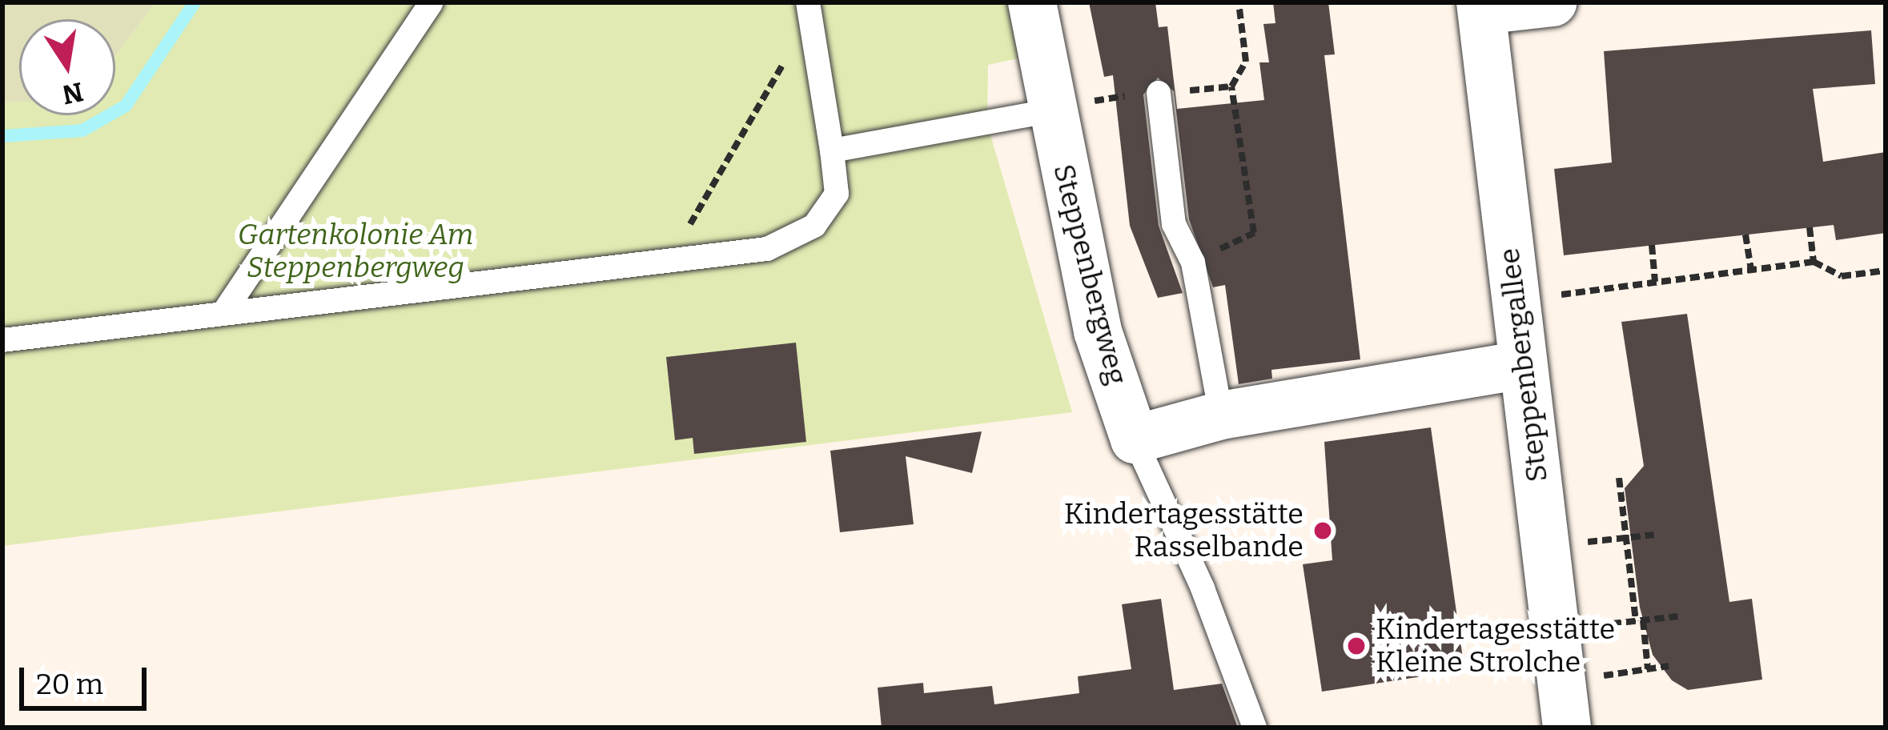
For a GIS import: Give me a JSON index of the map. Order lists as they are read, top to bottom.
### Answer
{
  "streets": {
    "street": ["Steppenbergweg", "Steppenbergallee"]
  },
  "parks": ["Gartenkolonie Am Steppenbergweg"],
  "places": ["Kindertagesstätte Rasselbande", "Kindertagesstätte Kleine Strolche"],
  "scale_bar": "20 m",
  "north": "bottom"
}
